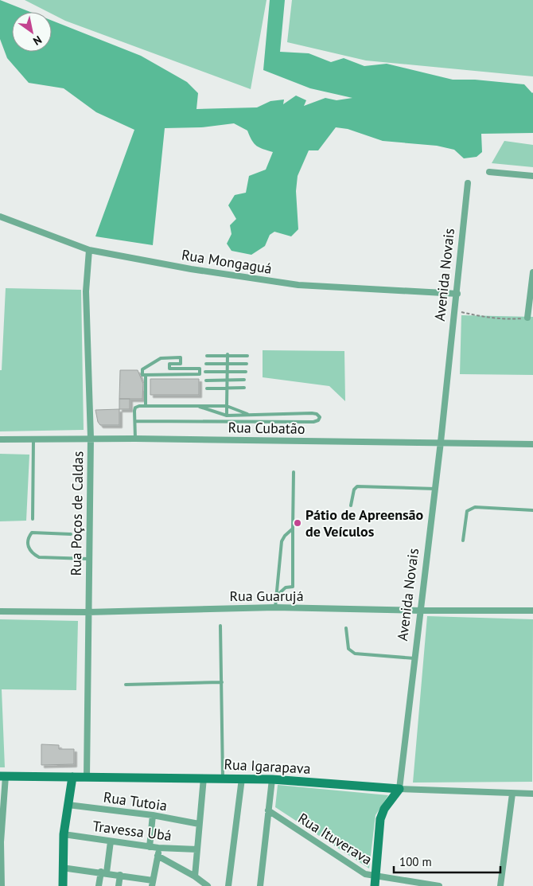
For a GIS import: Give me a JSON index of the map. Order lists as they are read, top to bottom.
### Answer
{
  "streets": {
    "street": [
      "Rua Mongaguá",
      "Avenida Novais",
      "Rua Cubatão",
      "Rua Poços de Caldas",
      "Rua Guarujá",
      "Rua Igarapava",
      "Rua Tutoia",
      "Travessa Ubá",
      "Rua Ituverava"
    ]
  },
  "crossings": [
    ["Rua Mongaguá", "Avenida Novais"],
    ["Rua Mongaguá", "Rua Poços de Caldas"],
    ["Avenida Novais", "Rua Cubatão"],
    ["Avenida Novais", "Rua Guarujá"],
    ["Avenida Novais", "Rua Igarapava"],
    ["Rua Cubatão", "Rua Poços de Caldas"],
    ["Rua Poços de Caldas", "Rua Guarujá"],
    ["Rua Poços de Caldas", "Rua Igarapava"]
  ],
  "places": ["Pátio de Apreensão de Veículos"],
  "scale_bar": "100 m",
  "north": "bottom right"
}
